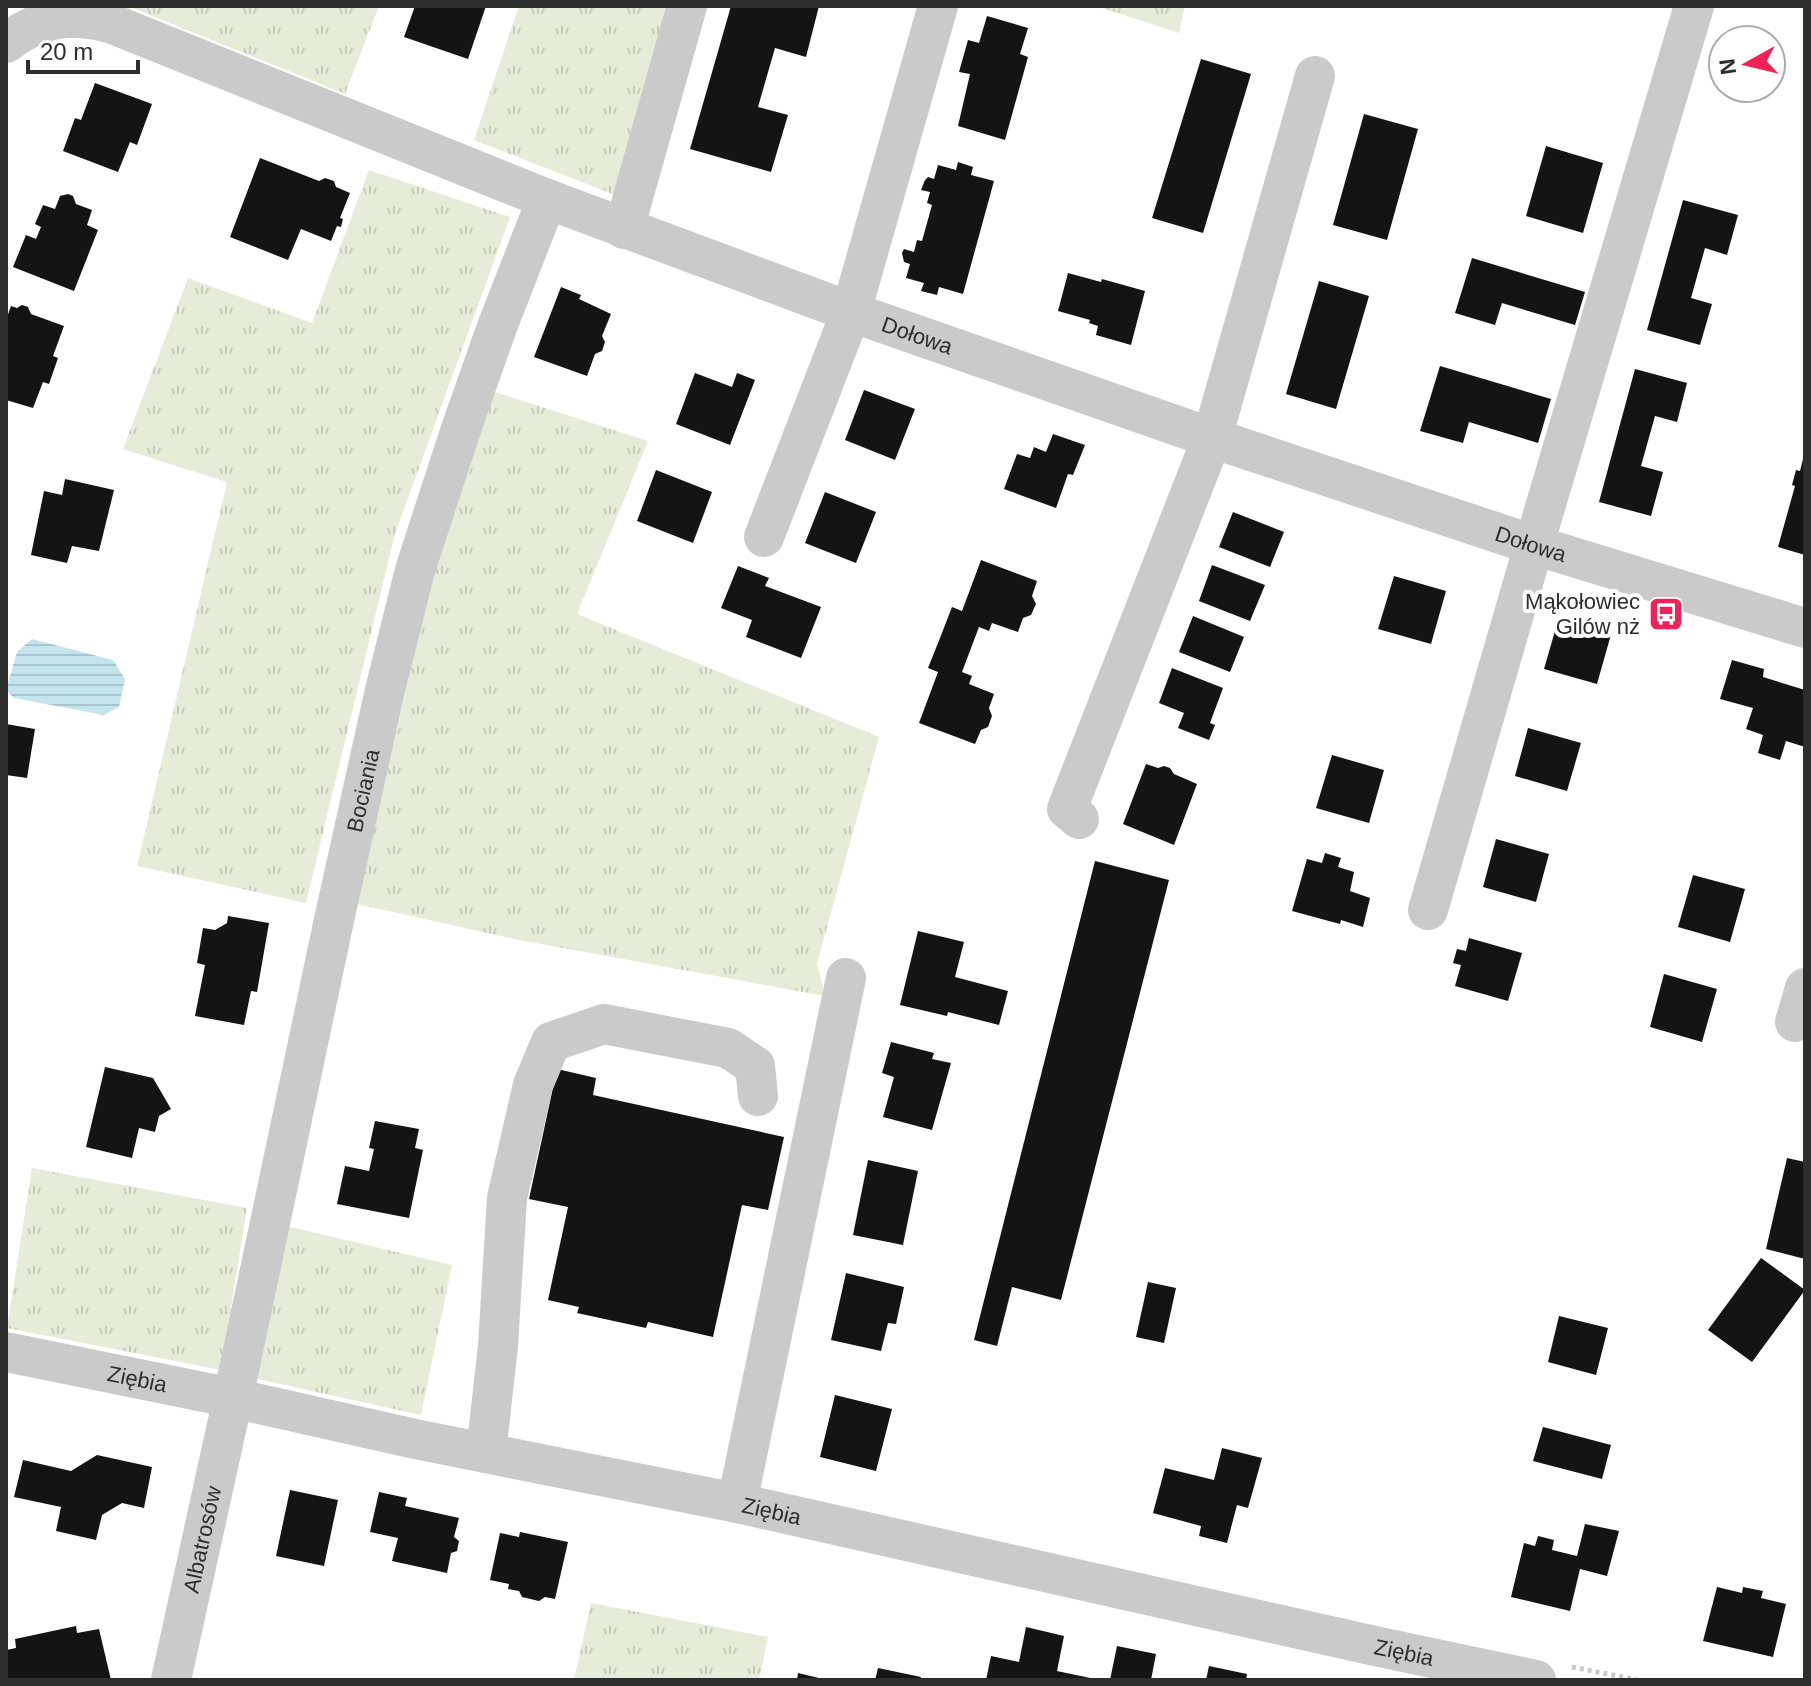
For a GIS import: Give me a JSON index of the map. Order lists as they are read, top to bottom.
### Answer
{
  "streets": {
    "street": [
      "Dołowa",
      "Bociania",
      "Ziębia",
      "Albatrosów"
    ]
  },
  "crossings": [
    ["Dołowa", "Bociania"],
    ["Bociania", "Ziębia"],
    ["Bociania", "Albatrosów"],
    ["Ziębia", "Albatrosów"]
  ],
  "places": {
    "bus stop": ["Mąkołowiec Gilów nż"]
  },
  "scale_bar": "20 m",
  "north": "left"
}
